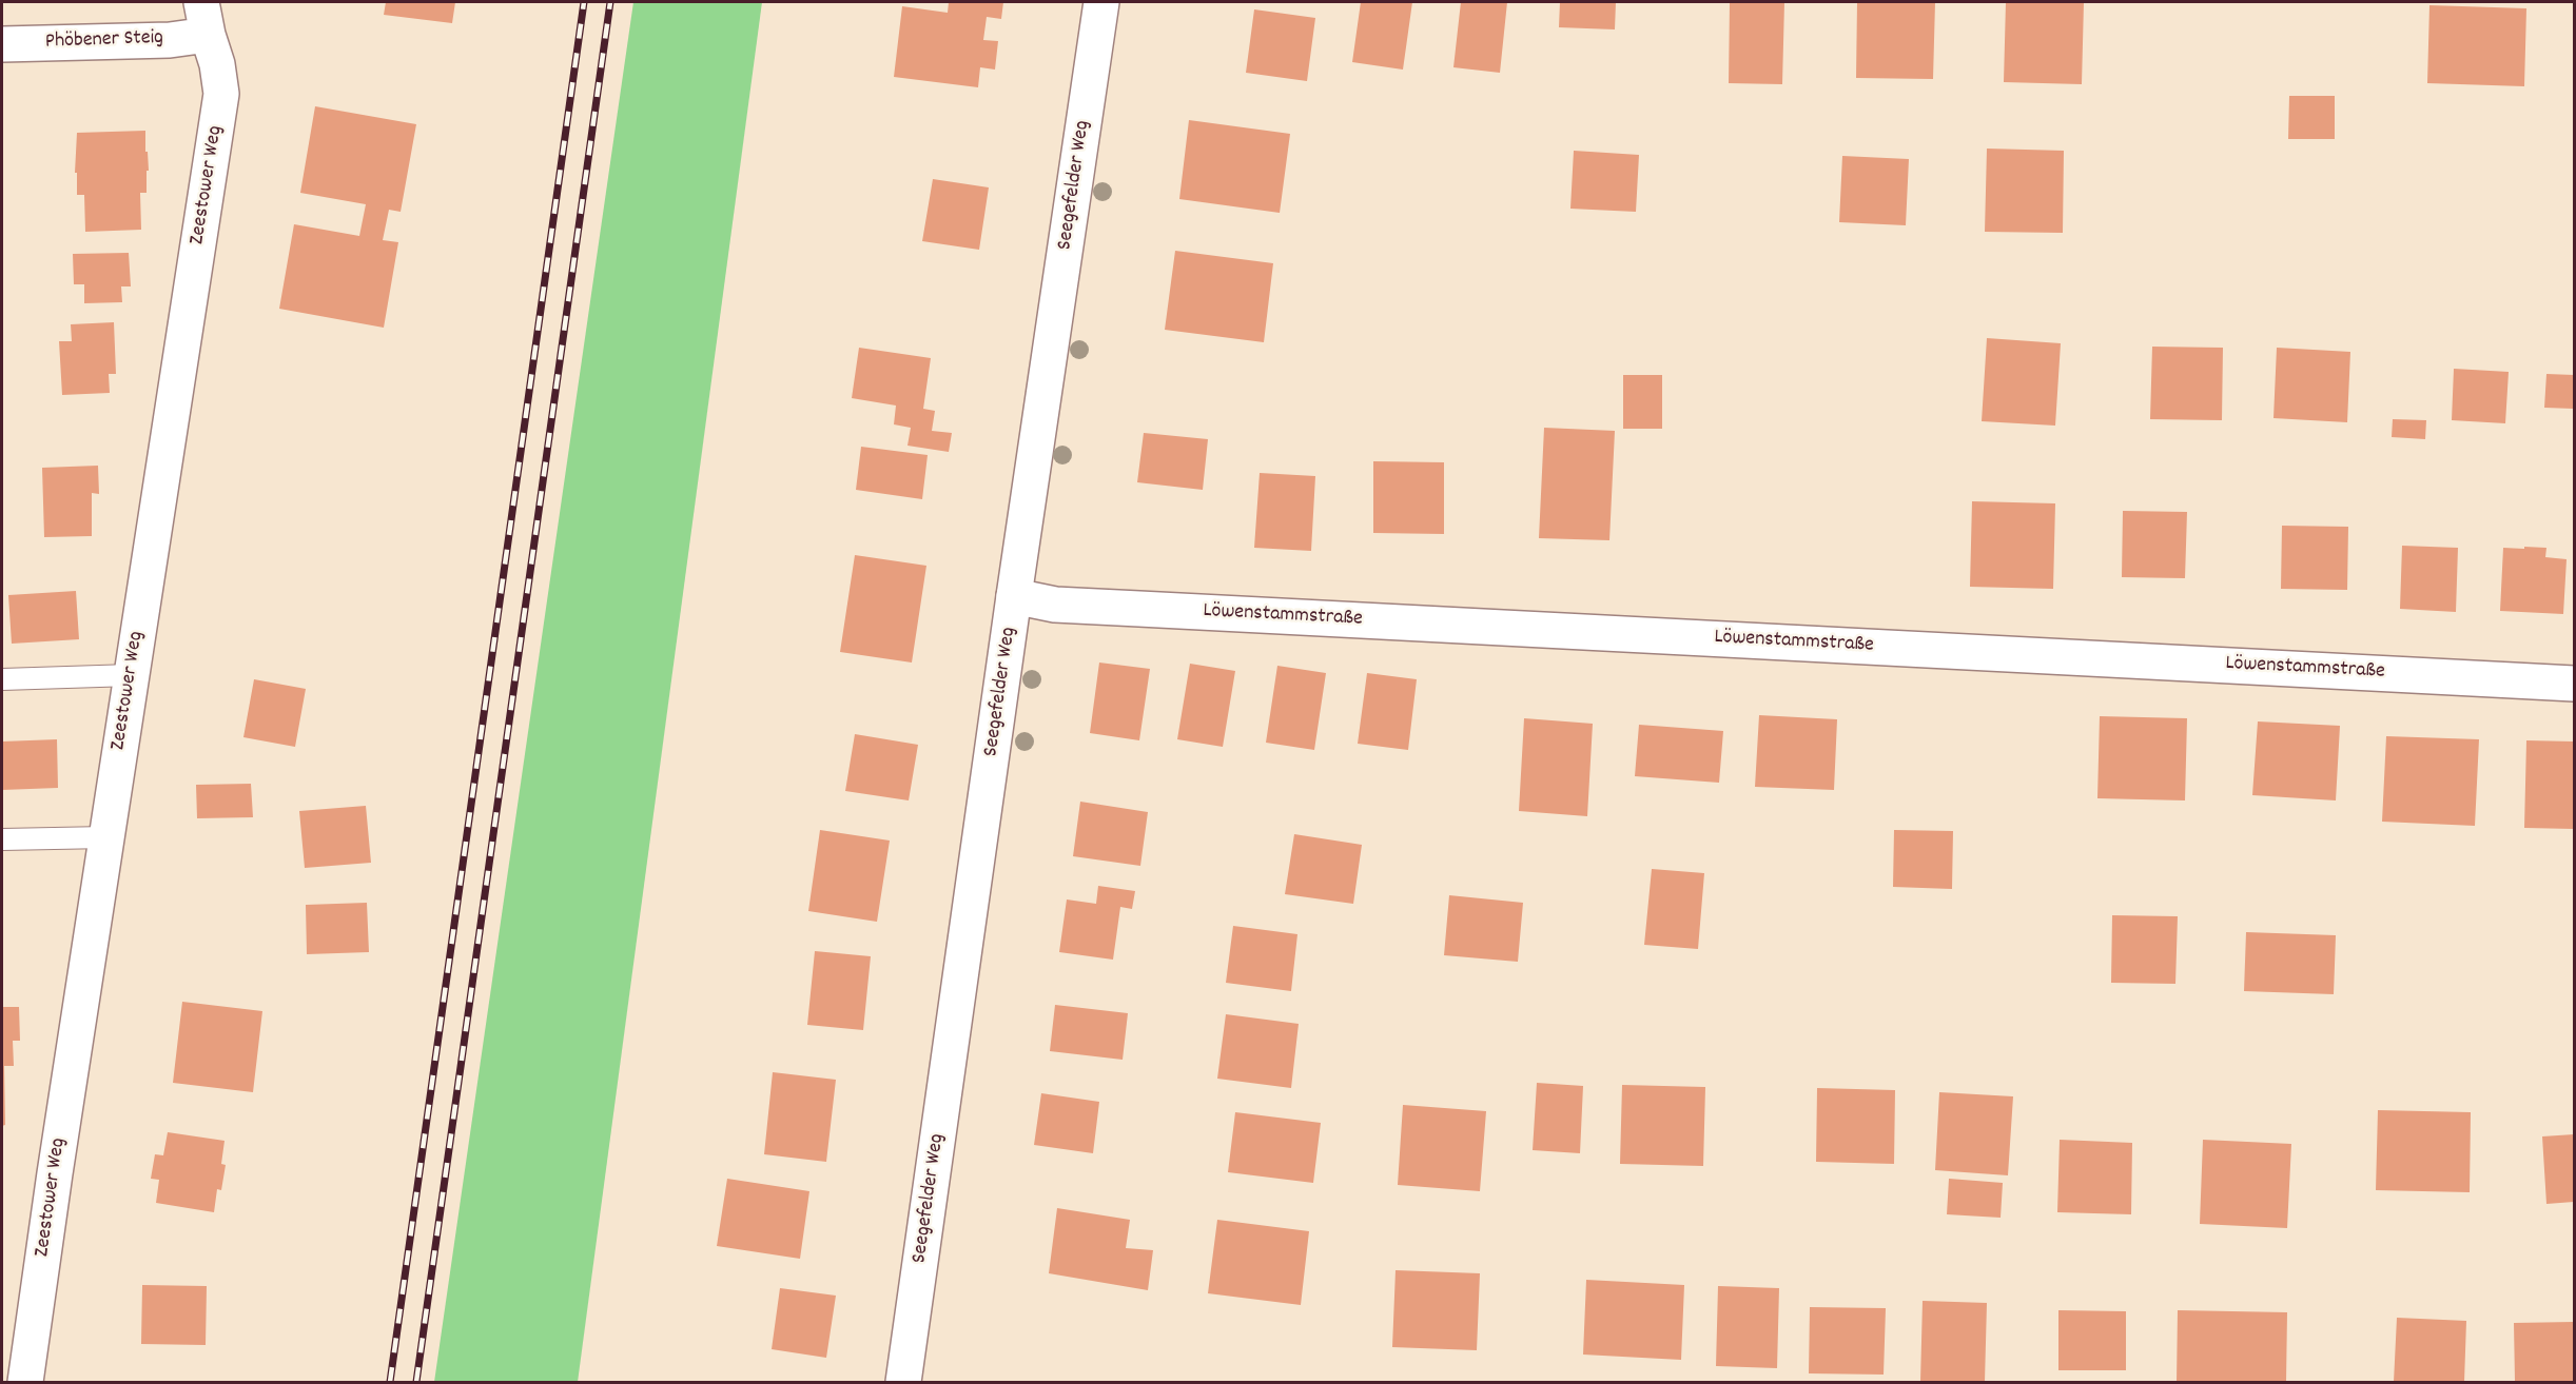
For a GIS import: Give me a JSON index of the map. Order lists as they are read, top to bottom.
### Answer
{
  "streets": {
    "street": [
      "Phöbener Steig",
      "Zeestower Weg",
      "Seegefelder Weg",
      "Löwenstammstraße"
    ]
  },
  "crossings": [
    ["Phöbener Steig", "Zeestower Weg"],
    ["Seegefelder Weg", "Löwenstammstraße"]
  ]
}
